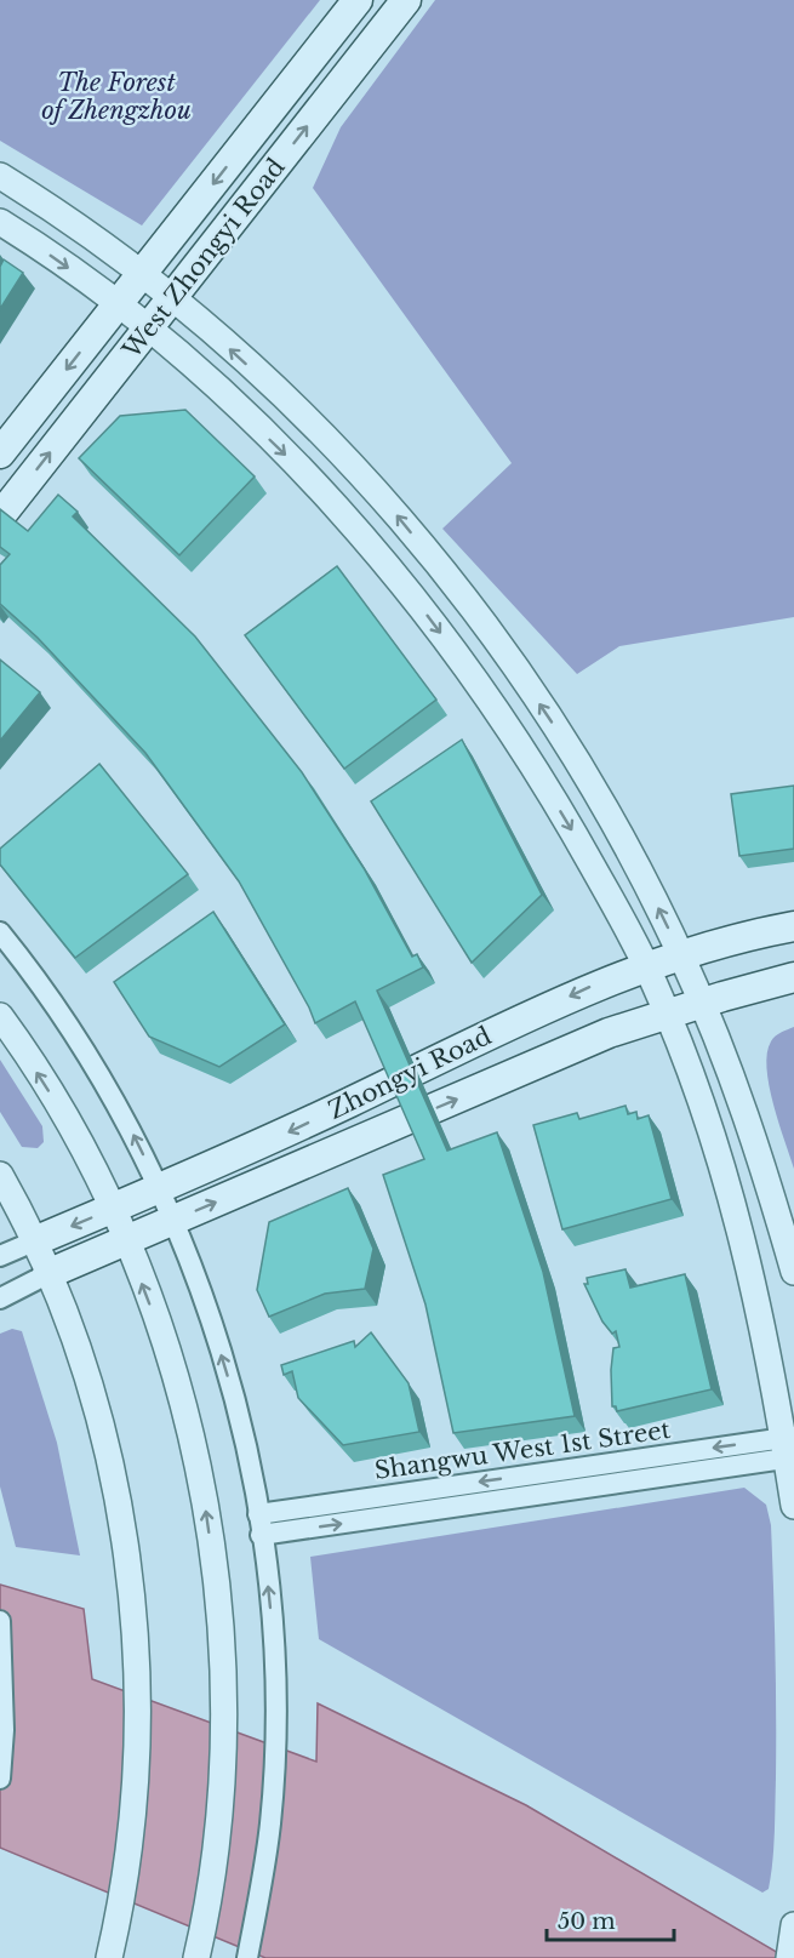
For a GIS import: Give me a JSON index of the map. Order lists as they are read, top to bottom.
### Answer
{
  "streets": {
    "main road": ["West Zhongyi Road", "Zhongyi Road"],
    "street": ["Shangwu West 1st Street"]
  },
  "parks": ["The Forest of Zhengzhou"],
  "scale_bar": "50 m"
}
